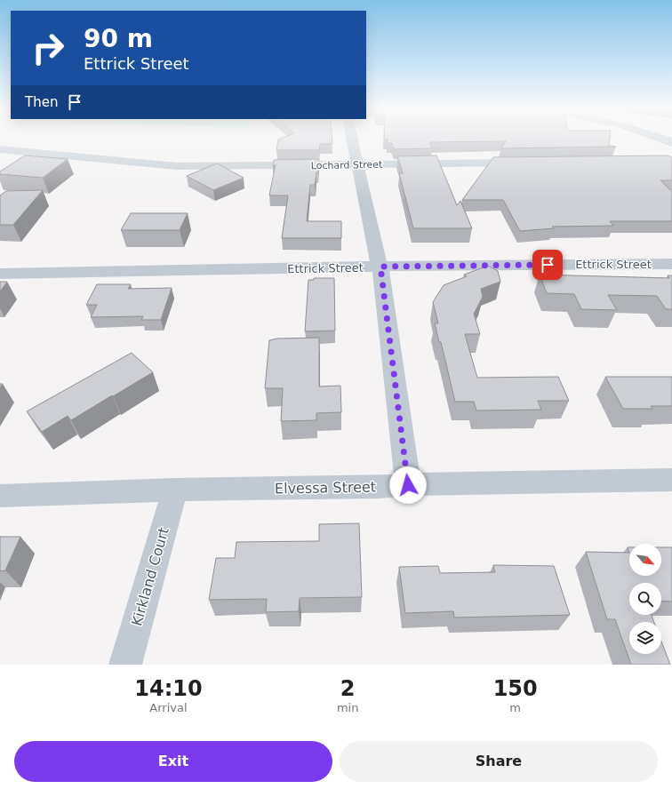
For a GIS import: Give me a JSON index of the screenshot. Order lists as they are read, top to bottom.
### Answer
{
  "streets": {
    "street": [
      "Lochard Street",
      "Ettrick Street",
      "Elvessa Street",
      "Kirkland Court"
    ]
  },
  "crossings": [
    ["Elvessa Street", "Kirkland Court"]
  ],
  "north": "bottom right",
  "page": {
    "turn": ["90 m", "Ettrick Street"],
    "then": "Then",
    "eta": [
      "14:10",
      "Arrival",
      "2",
      "min",
      "150",
      "m"
    ],
    "buttons": ["Exit", "Share"]
  }
}
